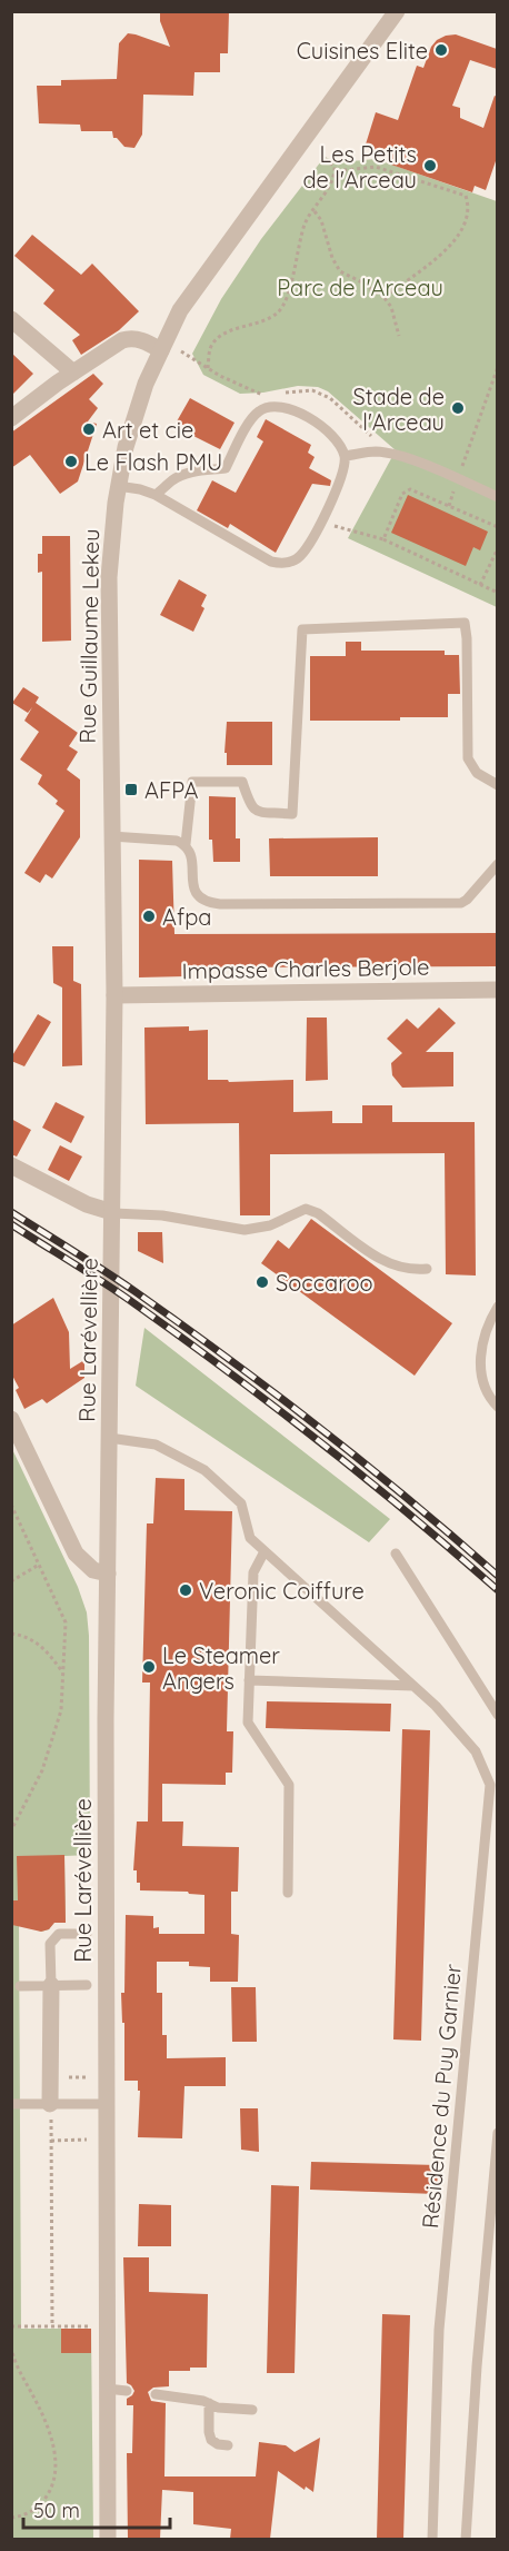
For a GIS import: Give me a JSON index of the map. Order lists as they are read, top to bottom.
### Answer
{
  "streets": {
    "street": ["Rue Guillaume Lekeu", "Impasse Charles Berjole", "Rue Larévellière"],
    "lane": ["Résidence du Puy Garnier"]
  },
  "crossings": [
    ["Rue Guillaume Lekeu", "Impasse Charles Berjole"],
    ["Rue Guillaume Lekeu", "Rue Larévellière"],
    ["Rue Larévellière", "Résidence du Puy Garnier"]
  ],
  "parks": ["Parc de l'Arceau"],
  "places": {
    "other": [
      "Cuisines Elite",
      "Les Petits de l'Arceau",
      "Stade de l'Arceau",
      "Art et cie",
      "Le Flash PMU",
      "Afpa",
      "Soccaroo",
      "Veronic Coiffure",
      "Le Steamer Angers"
    ],
    "transit": ["AFPA"]
  },
  "scale_bar": "50 m"
}
